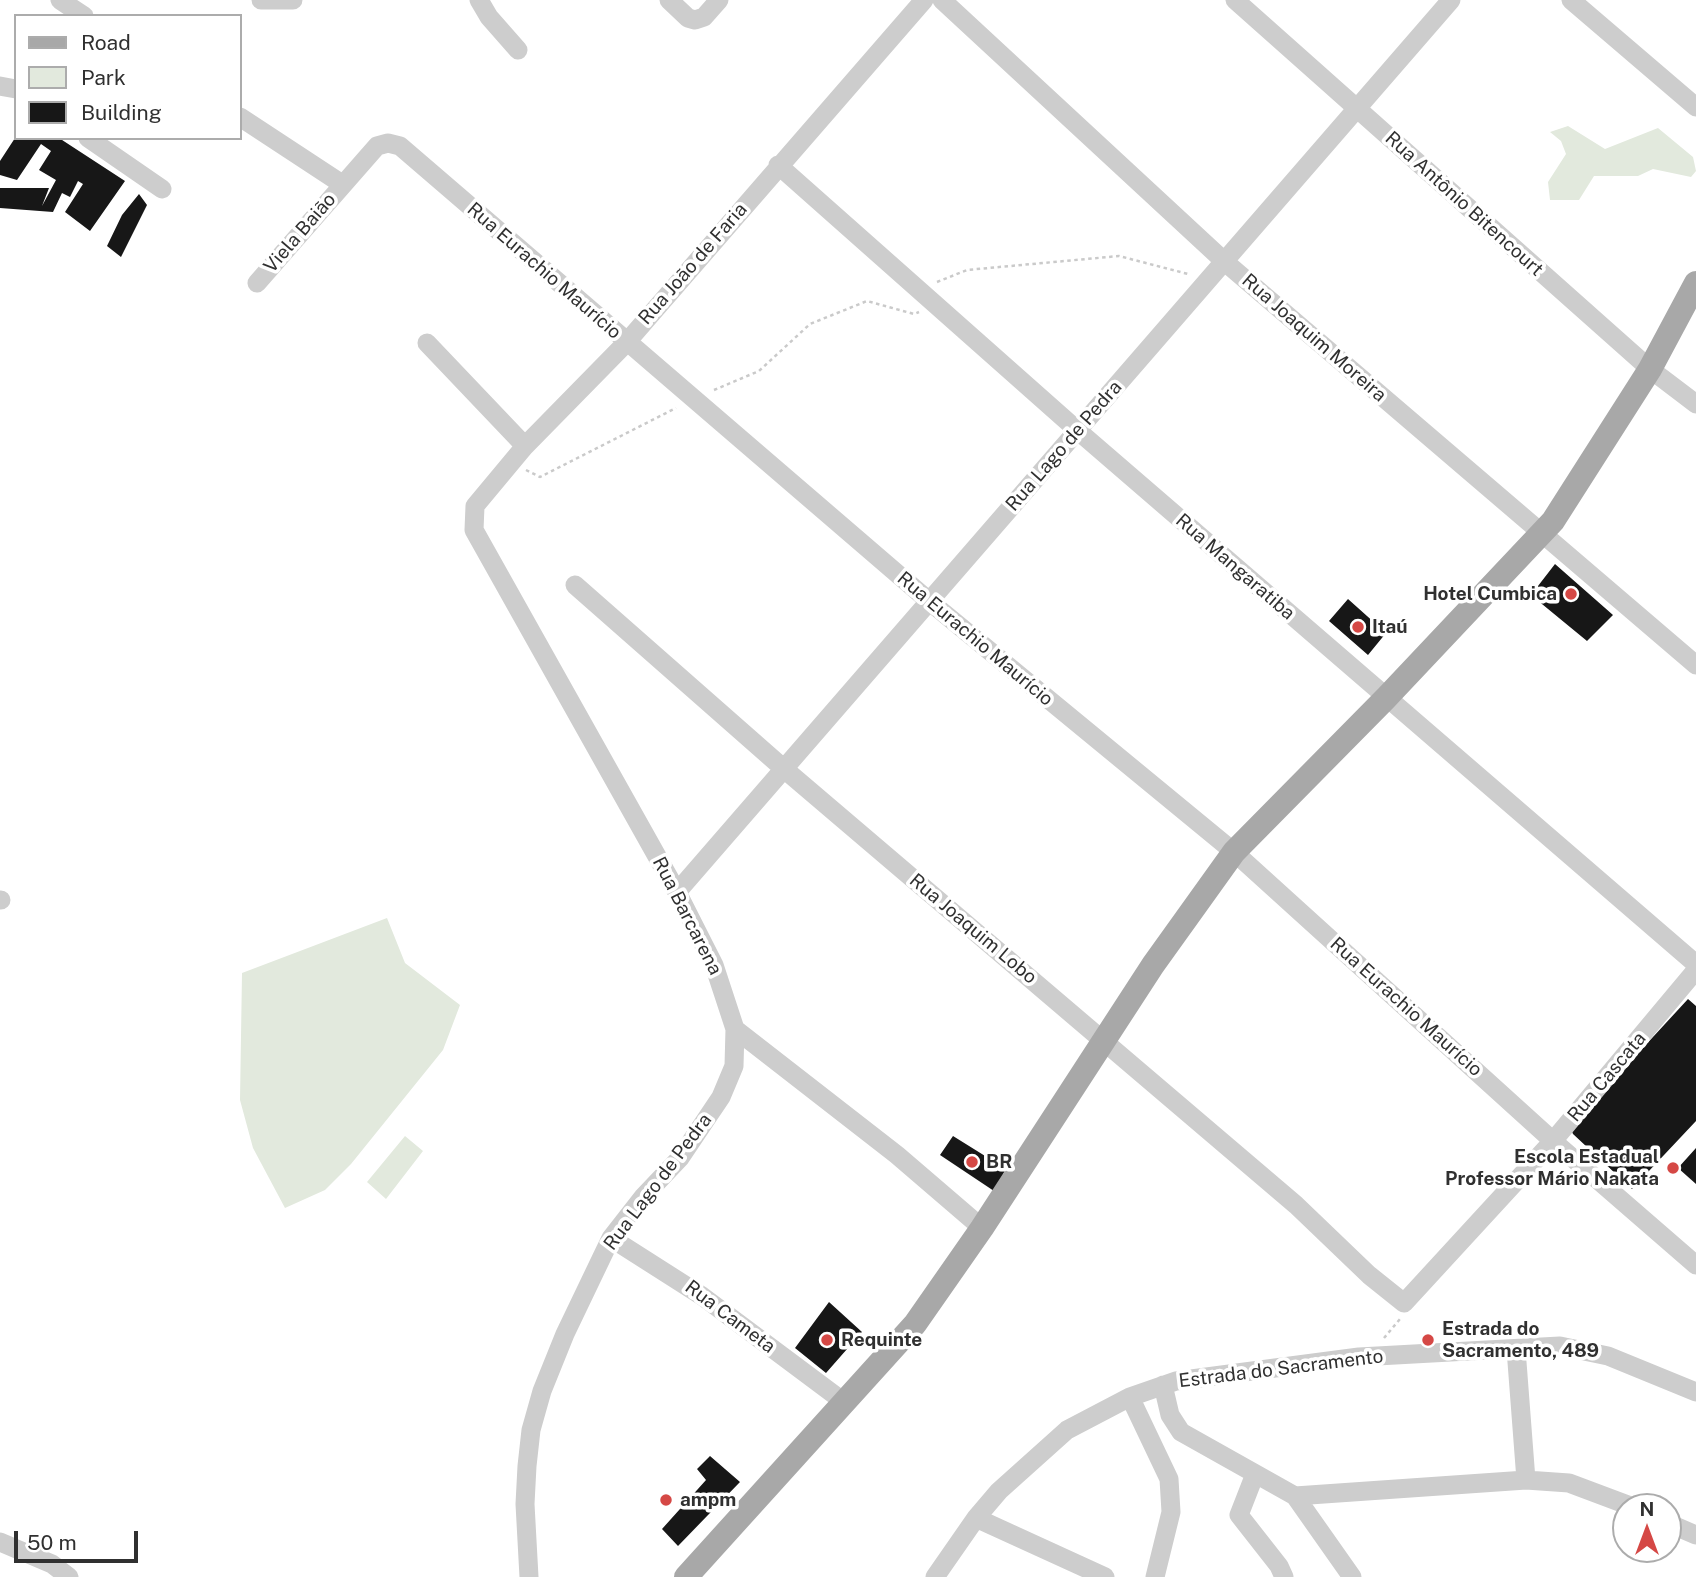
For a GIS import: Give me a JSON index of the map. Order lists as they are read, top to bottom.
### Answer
{
  "streets": {
    "street": [
      "Rua Antônio Bitencourt",
      "Viela Baião",
      "Rua João de Faria",
      "Rua Eurachio Maurício",
      "Rua Joaquim Moreira",
      "Rua Lago de Pedra",
      "Rua Mangaratiba",
      "Rua Barcarena",
      "Rua Joaquim Lobo",
      "Rua Cascata",
      "Rua Cameta",
      "Estrada do Sacramento"
    ]
  },
  "crossings": [
    ["Rua Antônio Bitencourt", "Rua Lago de Pedra"],
    ["Viela Baião", "Rua Eurachio Maurício"],
    ["Rua João de Faria", "Rua Eurachio Maurício"],
    ["Rua João de Faria", "Rua Mangaratiba"],
    ["Rua João de Faria", "Rua Barcarena"],
    ["Rua Eurachio Maurício", "Rua Lago de Pedra"],
    ["Rua Eurachio Maurício", "Rua Cascata"],
    ["Rua Joaquim Moreira", "Rua Lago de Pedra"],
    ["Rua Lago de Pedra", "Rua Mangaratiba"],
    ["Rua Lago de Pedra", "Rua Barcarena"],
    ["Rua Lago de Pedra", "Rua Joaquim Lobo"],
    ["Rua Lago de Pedra", "Rua Cameta"],
    ["Rua Joaquim Lobo", "Rua Cascata"]
  ],
  "places": [
    "Hotel Cumbica",
    "Itaú",
    "BR",
    "Escola Estadual Professor Mário Nakata",
    "Requinte",
    "Estrada do Sacramento, 489",
    "ampm"
  ],
  "legend": ["Road", "Park", "Building"],
  "scale_bar": "50 m",
  "north": "top"
}
